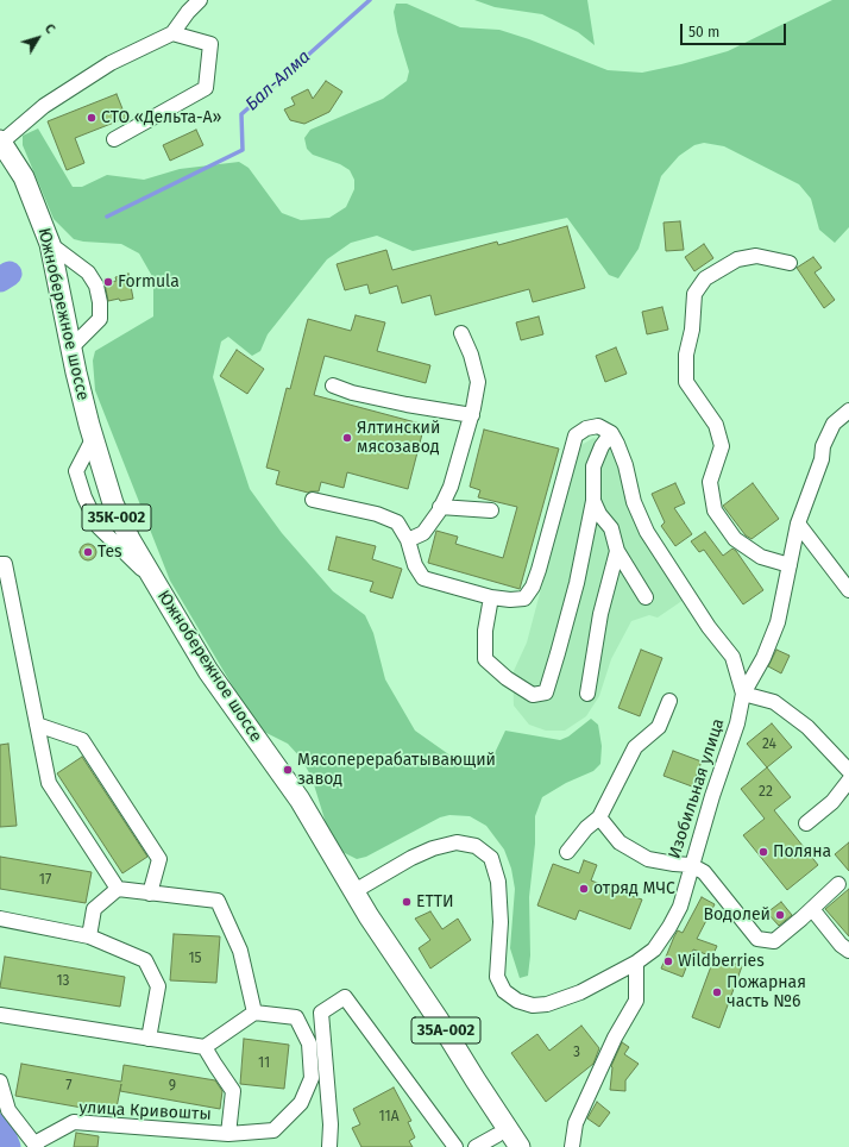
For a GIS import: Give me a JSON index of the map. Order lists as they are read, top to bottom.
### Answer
{
  "streets": {
    "highway": ["Южнобережное шоссе", "35К-002", "35А-002"],
    "street": ["Изобильная улица", "улица Кривошты"]
  },
  "crossings": [
    ["Южнобережное шоссе", "Изобильная улица"]
  ],
  "water": ["Бал-Алма"],
  "places": [
    "СТО «Дельта-А»",
    "Formula",
    "Ялтинский мясозавод",
    "Tes",
    "Мясоперерабатывающий завод",
    "Поляна",
    "отряд МЧС",
    "ЕТТИ",
    "Водолей",
    "Wildberries",
    "Пожарная часть №6"
  ],
  "house_numbers": [
    "24",
    "22",
    "17",
    "15",
    "13",
    "3",
    "11",
    "7",
    "9",
    "11А"
  ],
  "scale_bar": "50 m",
  "north": "top right"
}
